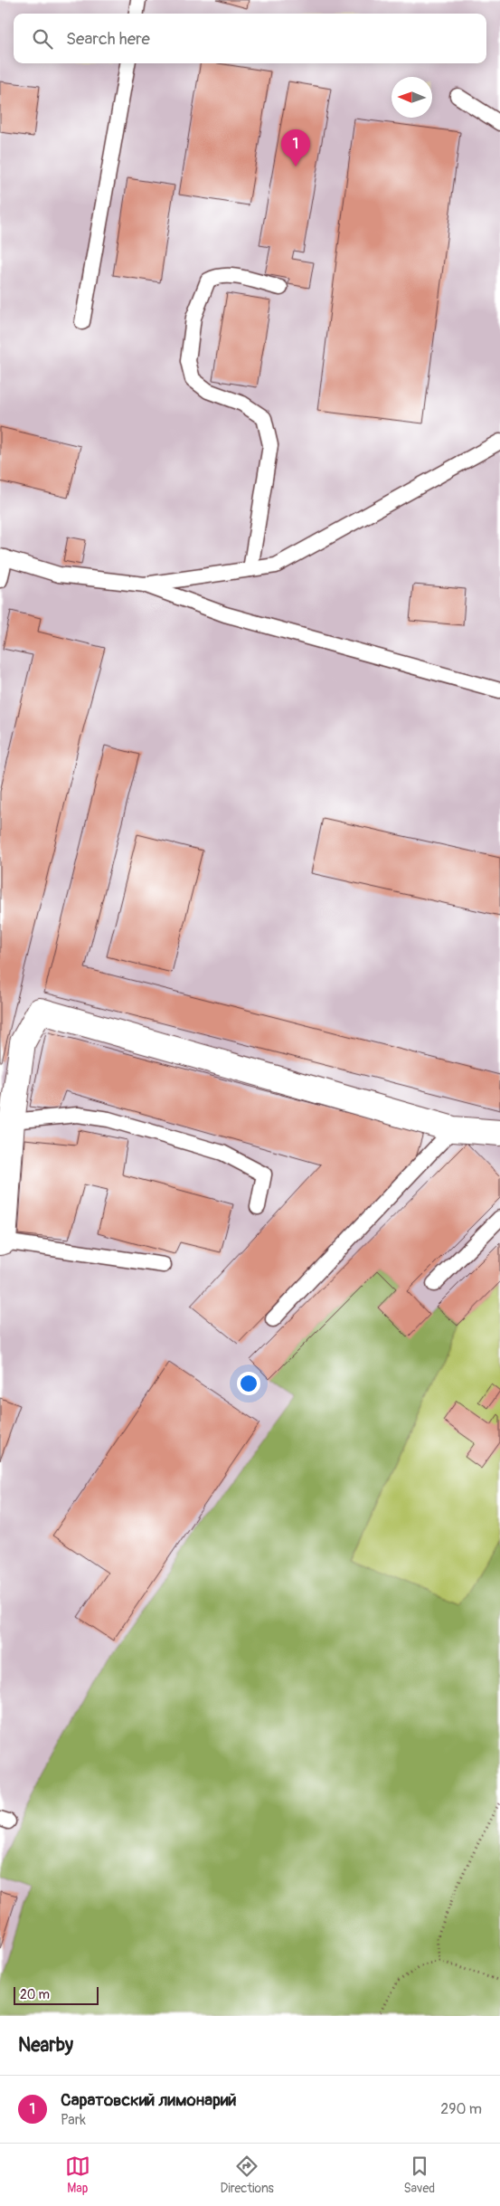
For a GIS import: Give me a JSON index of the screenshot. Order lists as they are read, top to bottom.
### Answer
{
  "scale_bar": "20 m",
  "north": "left",
  "page": {
    "search": "Search here",
    "pins": "1",
    "scale": "20 m",
    "heading": "Nearby",
    "list": [
      {
        "mark": "1",
        "name": "Саратовский лимонарий",
        "note": "Park",
        "value": "290 m"
      }
    ],
    "nav": ["Map", "Directions", "Saved"]
  }
}
